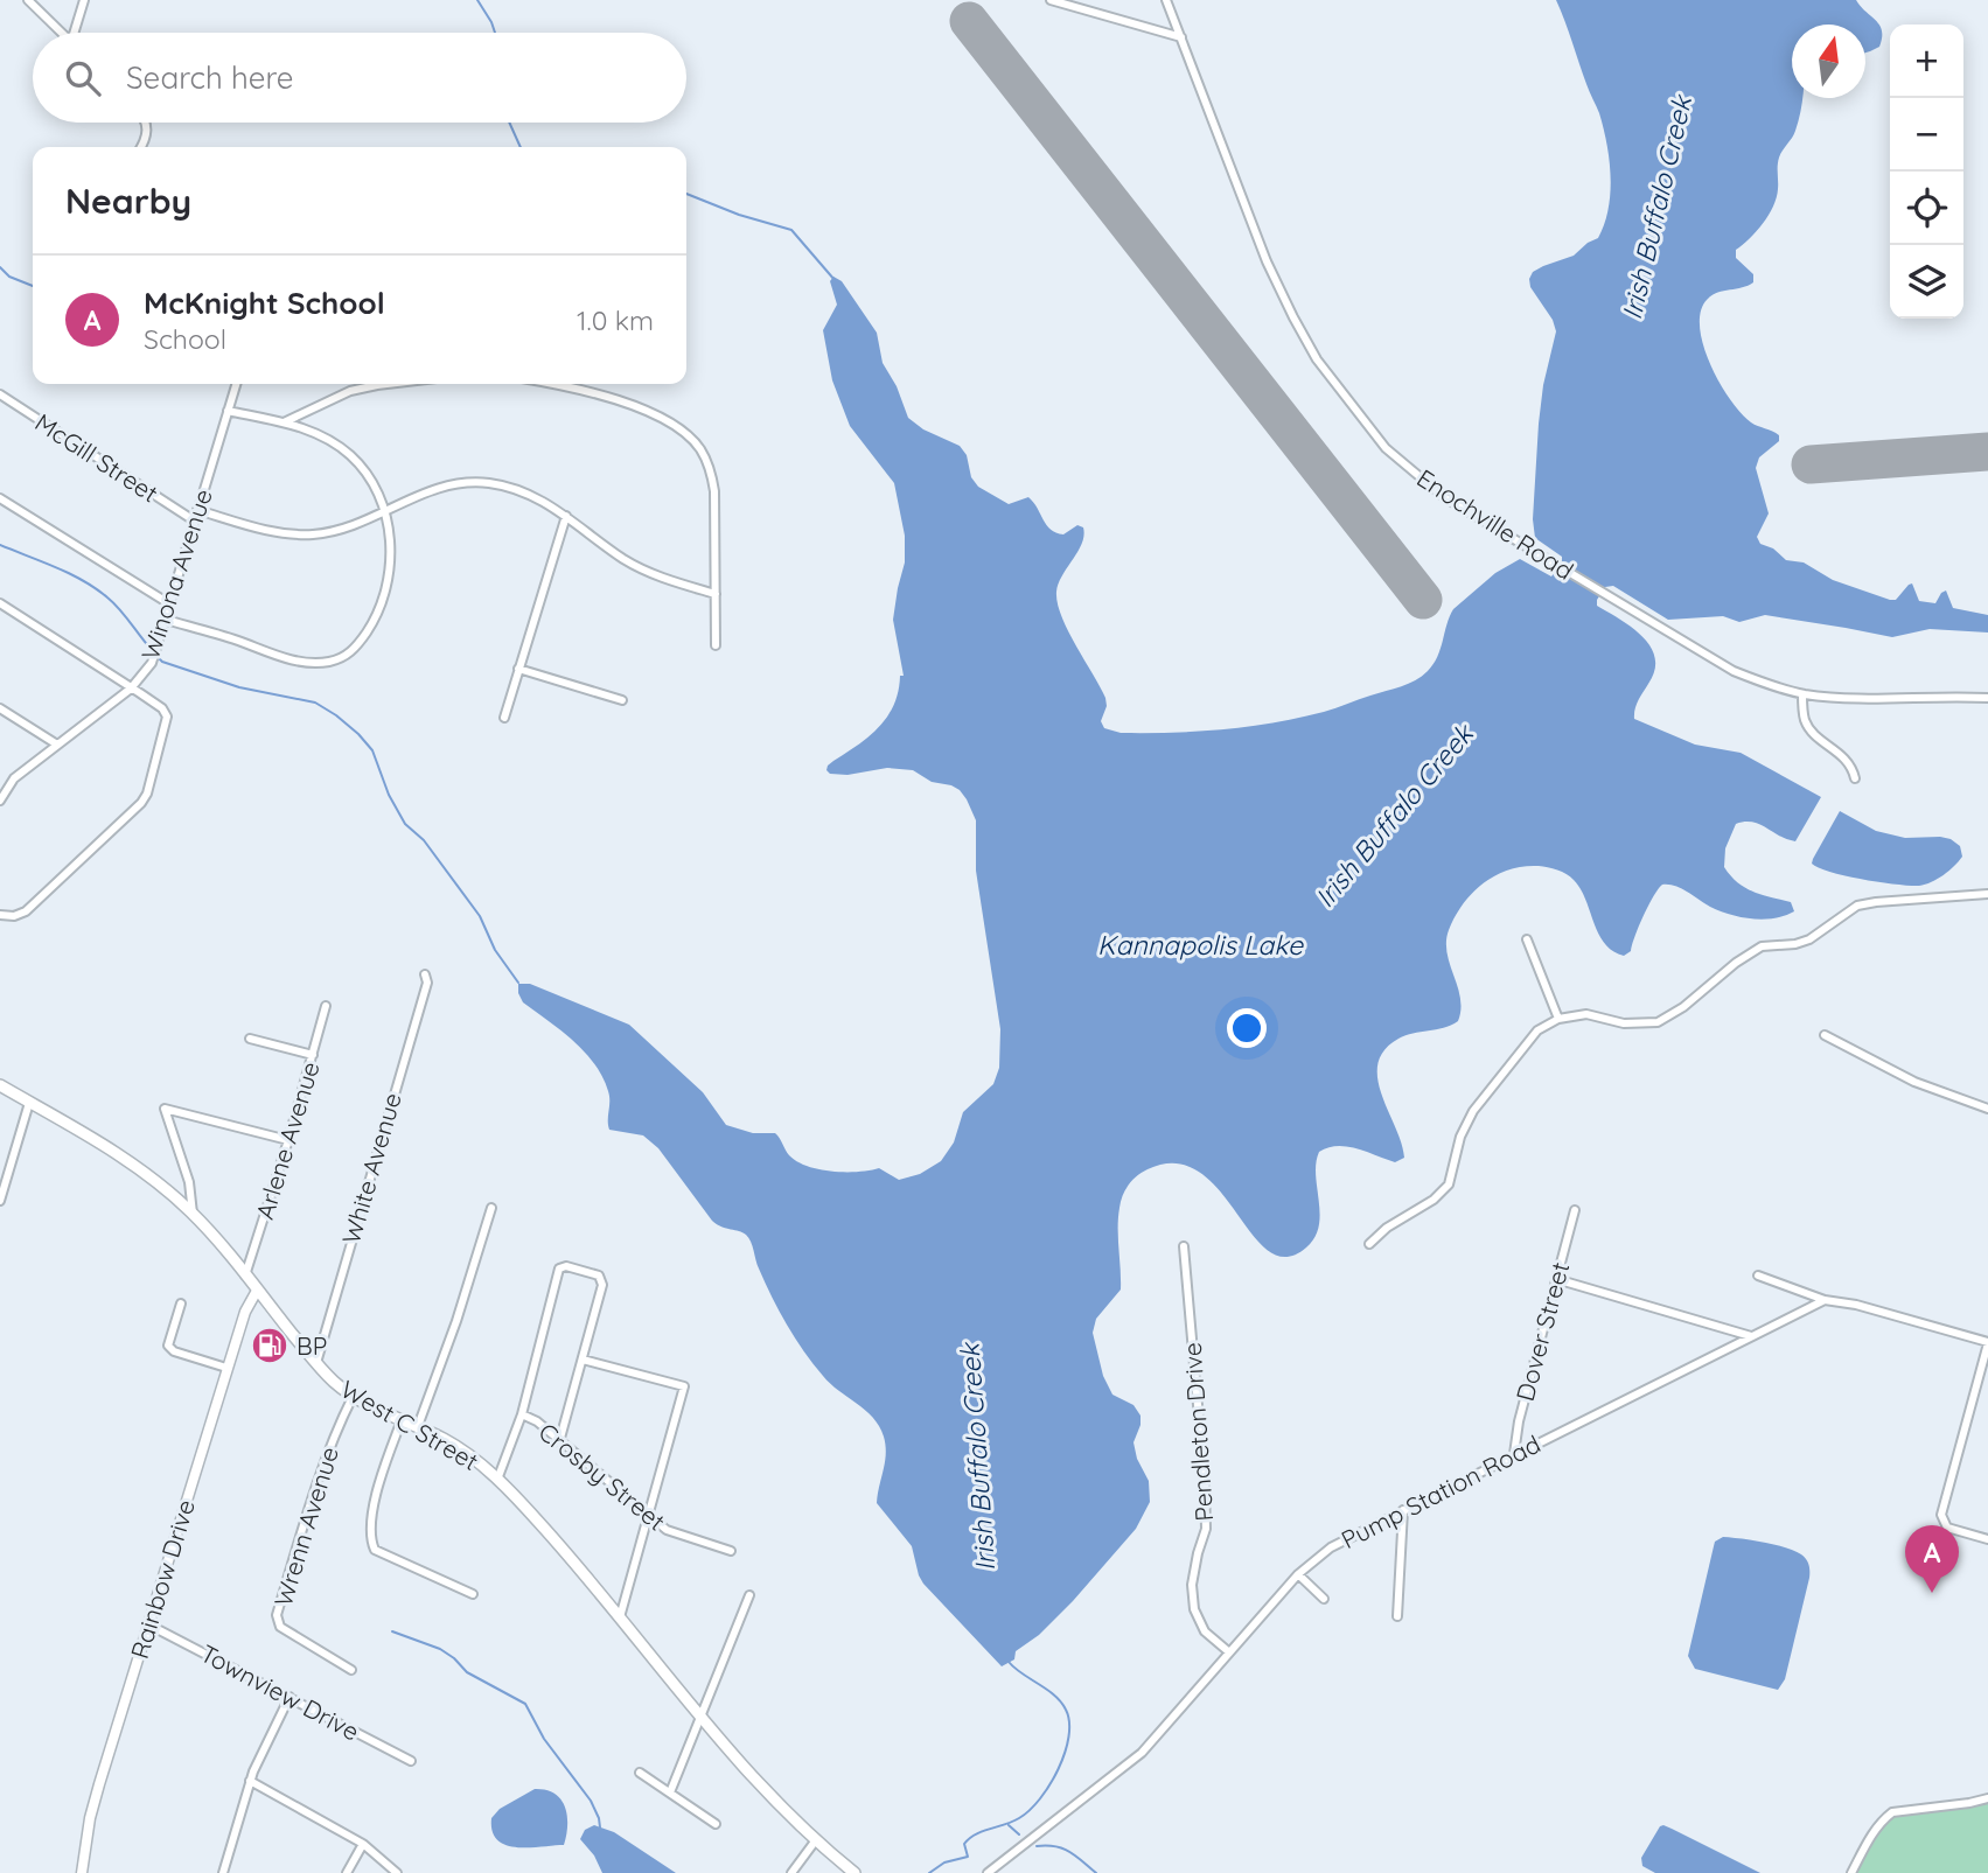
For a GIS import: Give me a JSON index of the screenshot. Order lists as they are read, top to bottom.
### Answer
{
  "streets": {
    "main road": ["West C Street"],
    "street": [
      "McGill Street",
      "Enochville Road",
      "Winona Avenue",
      "Arlene Avenue",
      "White Avenue",
      "Dover Street",
      "Pendleton Drive",
      "Crosby Street",
      "Pump Station Road",
      "Wrenn Avenue",
      "Rainbow Drive",
      "Townview Drive"
    ]
  },
  "crossings": [
    ["McGill Street", "Winona Avenue"],
    ["Arlene Avenue", "West C Street"],
    ["White Avenue", "West C Street"],
    ["Dover Street", "Pump Station Road"],
    ["West C Street", "Wrenn Avenue"],
    ["West C Street", "Rainbow Drive"],
    ["Pendleton Drive", "Pump Station Road"],
    ["Rainbow Drive", "Townview Drive"]
  ],
  "water": ["Irish Buffalo Creek", "Kannapolis Lake"],
  "places": {
    "fuel station": ["BP"]
  },
  "north": "top",
  "page": {
    "map_buttons": ["+", "−"],
    "search": "Search here",
    "heading": "Nearby",
    "list": [
      {
        "mark": "A",
        "name": "McKnight School",
        "note": "School",
        "value": "1.0 km"
      }
    ],
    "pins": "A"
  }
}
